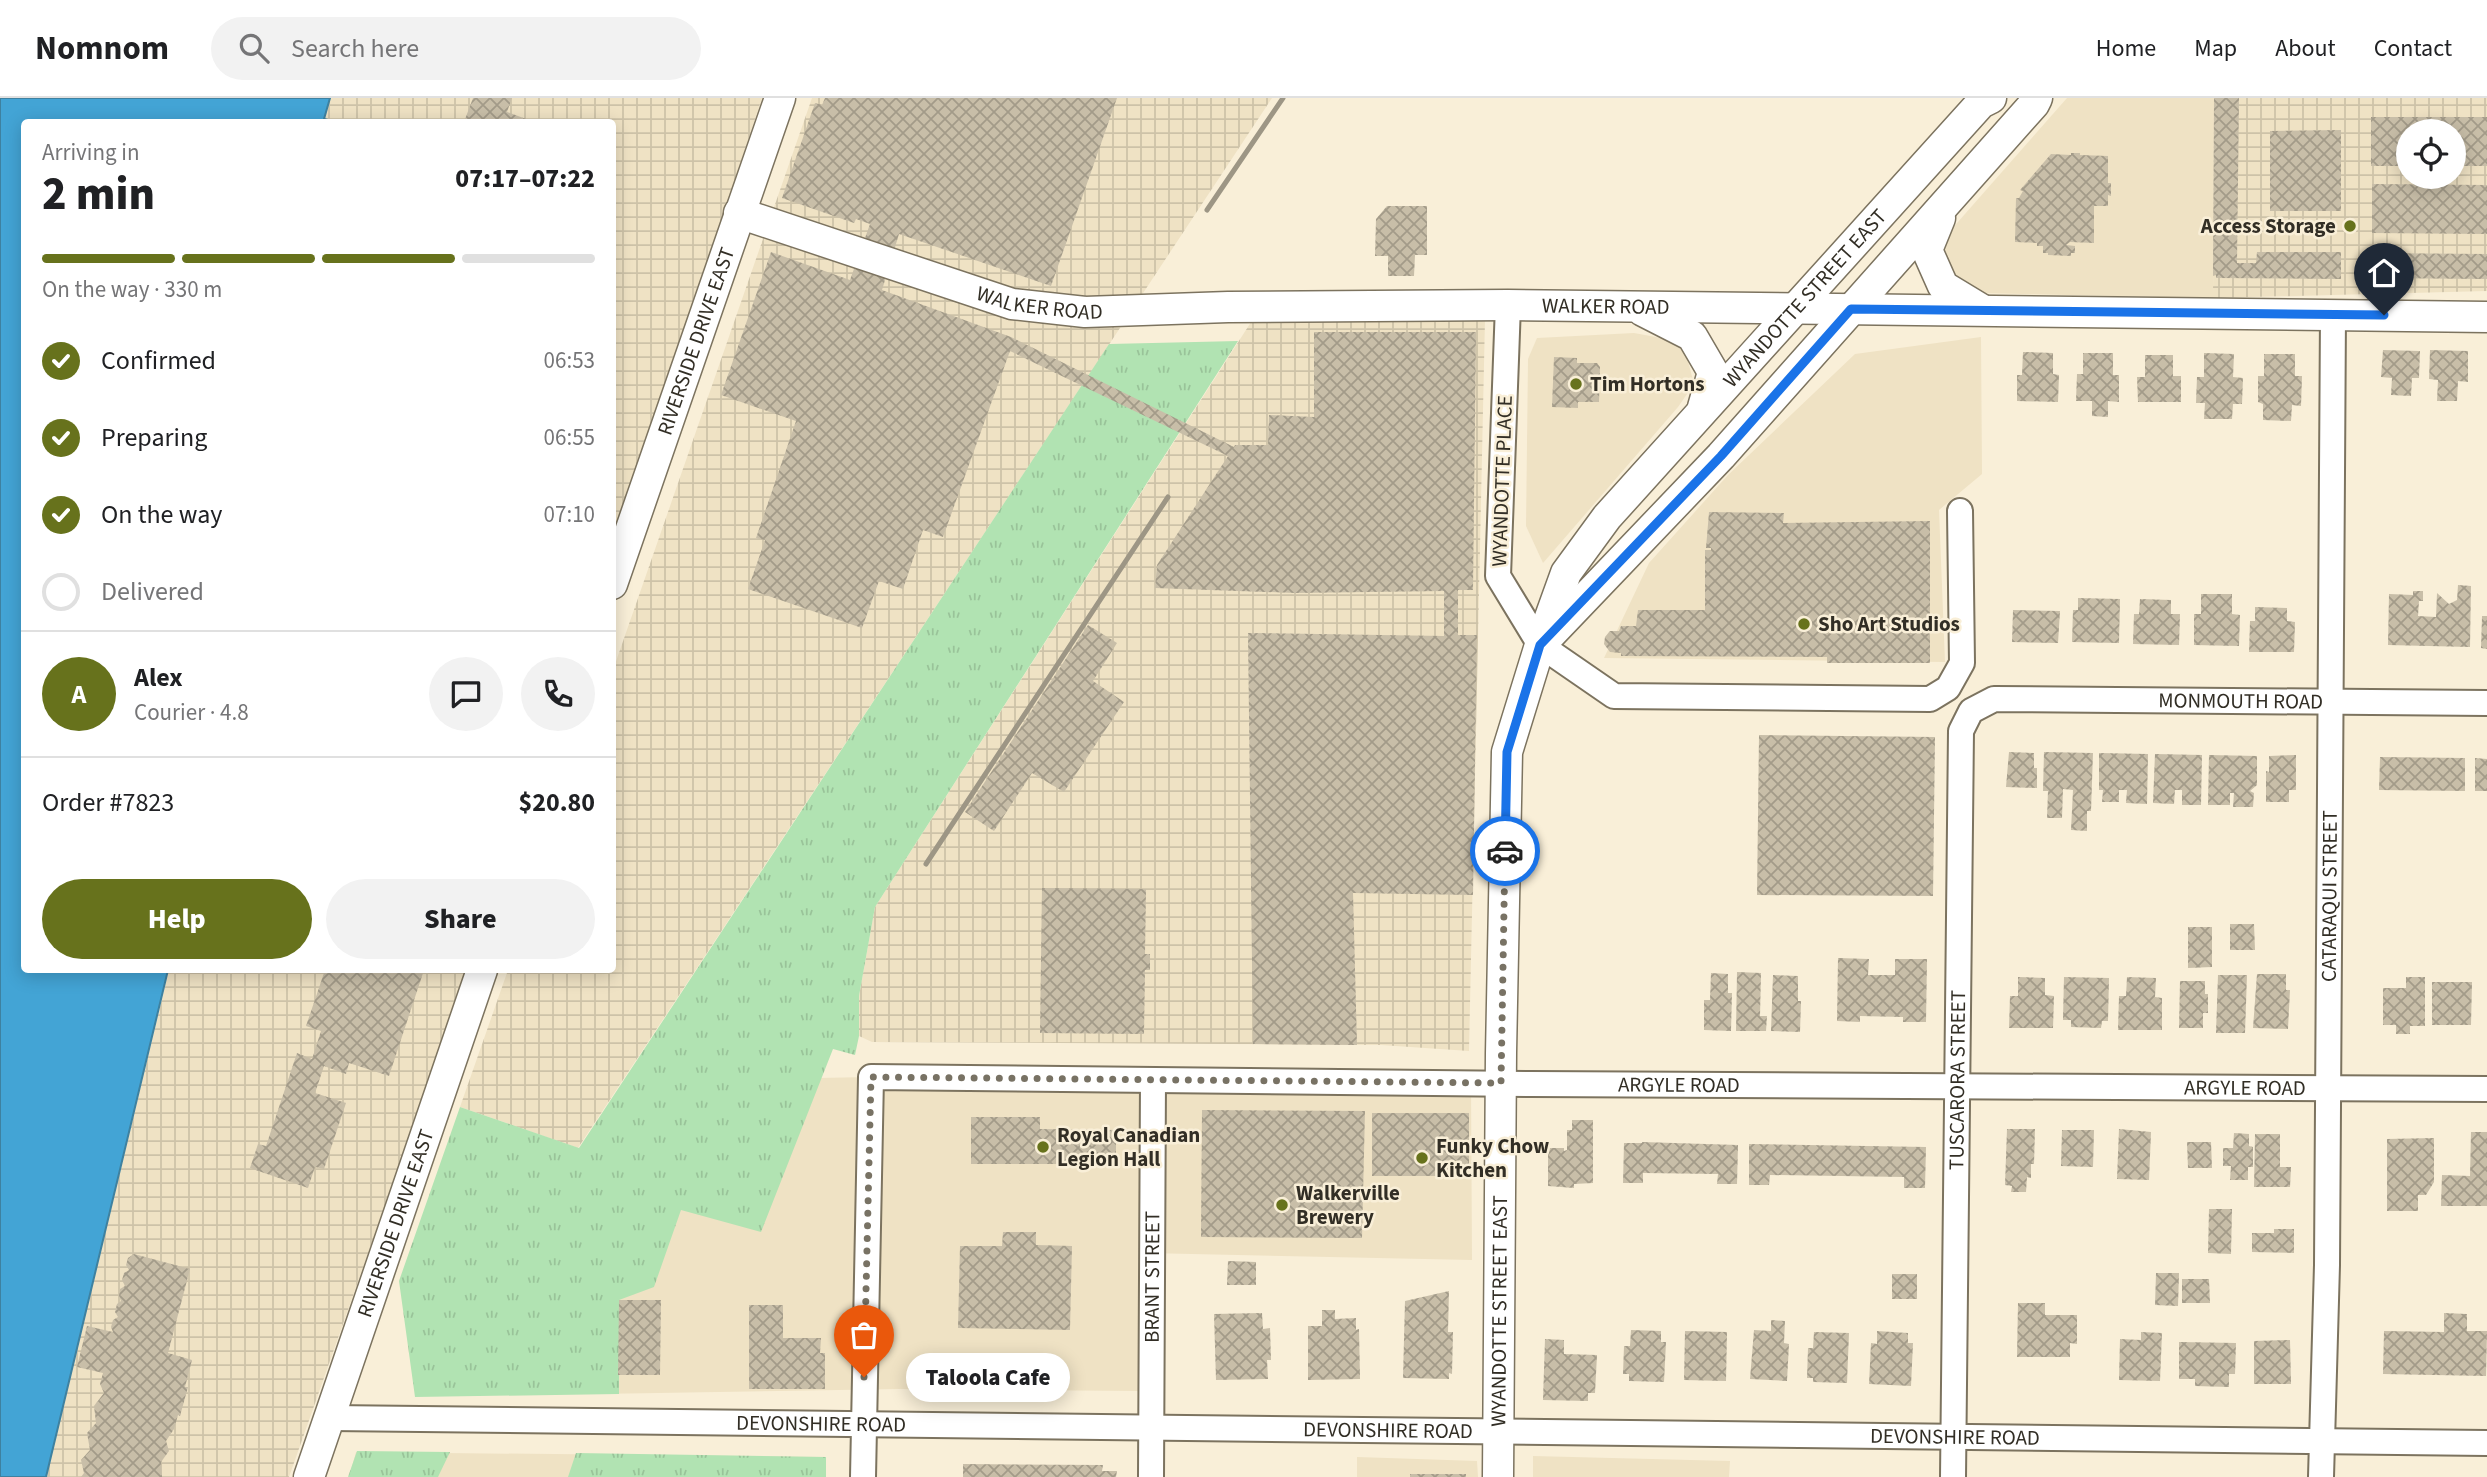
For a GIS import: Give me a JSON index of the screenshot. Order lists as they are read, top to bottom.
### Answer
{
  "streets": {
    "main road": ["WYANDOTTE STREET EAST", "WALKER ROAD", "RIVERSIDE DRIVE EAST"],
    "street": [
      "WYANDOTTE PLACE",
      "MONMOUTH ROAD",
      "CATARAQUI STREET",
      "TUSCARORA STREET",
      "ARGYLE ROAD",
      "BRANT STREET",
      "DEVONSHIRE ROAD"
    ]
  },
  "crossings": [
    ["WYANDOTTE STREET EAST", "WALKER ROAD"],
    ["WYANDOTTE STREET EAST", "WYANDOTTE PLACE"],
    ["WYANDOTTE STREET EAST", "ARGYLE ROAD"],
    ["WYANDOTTE STREET EAST", "DEVONSHIRE ROAD"],
    ["WALKER ROAD", "RIVERSIDE DRIVE EAST"],
    ["WALKER ROAD", "WYANDOTTE PLACE"],
    ["WALKER ROAD", "CATARAQUI STREET"],
    ["RIVERSIDE DRIVE EAST", "DEVONSHIRE ROAD"],
    ["MONMOUTH ROAD", "CATARAQUI STREET"],
    ["MONMOUTH ROAD", "TUSCARORA STREET"],
    ["CATARAQUI STREET", "ARGYLE ROAD"],
    ["CATARAQUI STREET", "DEVONSHIRE ROAD"],
    ["TUSCARORA STREET", "ARGYLE ROAD"],
    ["TUSCARORA STREET", "DEVONSHIRE ROAD"],
    ["ARGYLE ROAD", "BRANT STREET"],
    ["ARGYLE ROAD", "DEVONSHIRE ROAD"],
    ["BRANT STREET", "DEVONSHIRE ROAD"]
  ],
  "places": [
    "Access Storage",
    "Tim Hortons",
    "Sho Art Studios",
    "Royal Canadian Legion Hall",
    "Funky Chow Kitchen",
    "Walkerville Brewery",
    "Taloola Cafe"
  ],
  "page": {
    "header": "Nomnom",
    "search": "Search here",
    "nav": [
      "Home",
      "Map",
      "About",
      "Contact"
    ],
    "heading": ["2 min", "Arriving in", "07:17–07:22"],
    "panel": [
      "Alex",
      "Courier · 4.8",
      "Order #7823",
      "$20.80"
    ],
    "bar": "On the way · 330 m",
    "list": [
      ["Confirmed", "06:53"],
      ["Preparing", "06:55"],
      ["On the way", "07:10"],
      "Delivered"
    ],
    "round": "A",
    "buttons": ["Help", "Share"],
    "bubble": "Taloola Cafe"
  }
}
